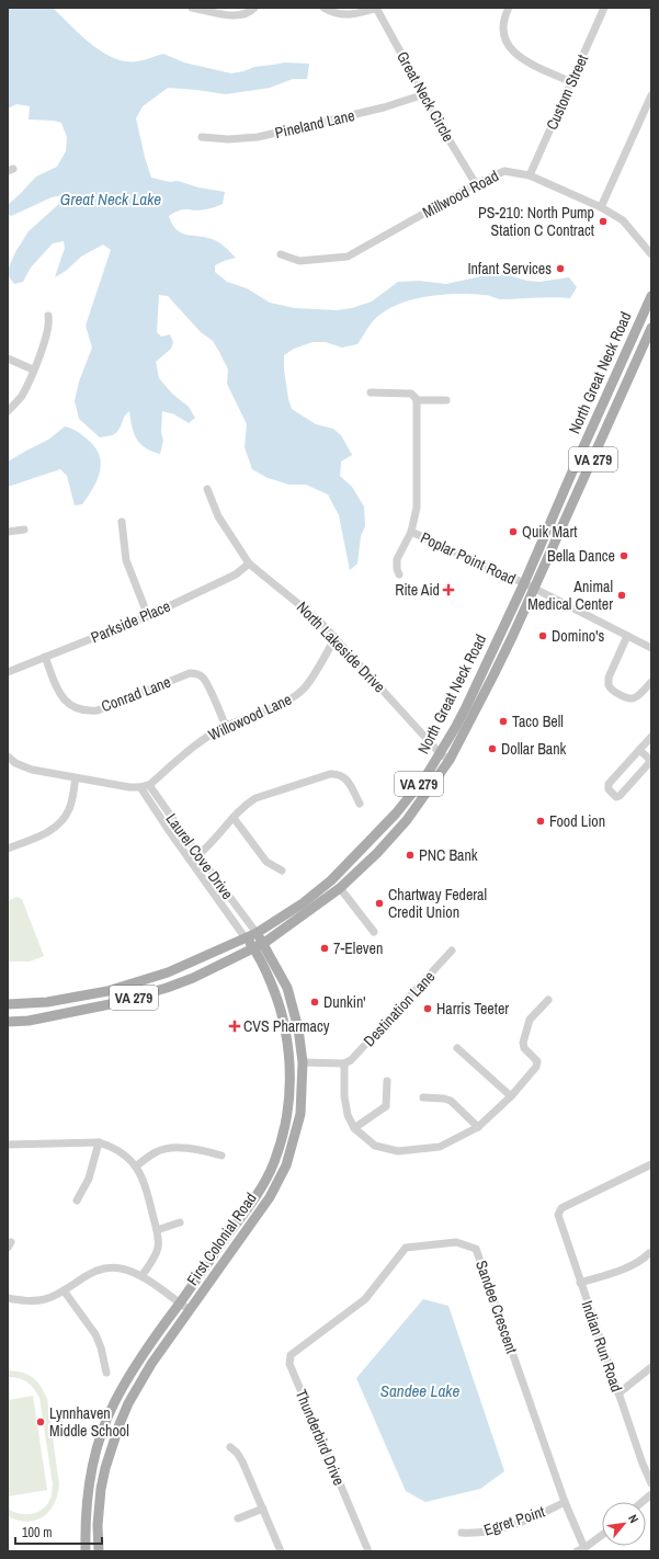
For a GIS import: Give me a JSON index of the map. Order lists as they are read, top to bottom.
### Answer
{
  "streets": {
    "main road": ["North Great Neck Road", "VA 279", "First Colonial Road"],
    "street": [
      "Custom Street",
      "Great Neck Circle",
      "Pineland Lane",
      "Millwood Road",
      "Poplar Point Road",
      "Parkside Place",
      "North Lakeside Drive",
      "Conrad Lane",
      "Willowood Lane",
      "Laurel Cove Drive",
      "Destination Lane",
      "Sandee Crescent",
      "Indian Run Road",
      "Thunderbird Drive",
      "Egret Point"
    ]
  },
  "crossings": [
    ["Custom Street", "Millwood Road"],
    ["Great Neck Circle", "Pineland Lane"],
    ["Great Neck Circle", "Millwood Road"],
    ["North Great Neck Road", "Poplar Point Road"],
    ["North Great Neck Road", "North Lakeside Drive"],
    ["North Great Neck Road", "Laurel Cove Drive"],
    ["North Great Neck Road", "First Colonial Road"],
    ["Parkside Place", "North Lakeside Drive"],
    ["Parkside Place", "Conrad Lane"],
    ["North Lakeside Drive", "Willowood Lane"],
    ["Conrad Lane", "Willowood Lane"],
    ["Willowood Lane", "Laurel Cove Drive"],
    ["Laurel Cove Drive", "First Colonial Road"],
    ["Sandee Crescent", "Thunderbird Drive"],
    ["Sandee Crescent", "Egret Point"]
  ],
  "water": ["Great Neck Lake", "Sandee Lake"],
  "places": {
    "other": [
      "PS-210: North Pump Station C Contract",
      "Infant Services",
      "Quik Mart",
      "Bella Dance",
      "Animal Medical Center",
      "Domino's",
      "Taco Bell",
      "Dollar Bank",
      "Food Lion",
      "PNC Bank",
      "Chartway Federal Credit Union",
      "7-Eleven",
      "Dunkin'",
      "Harris Teeter",
      "Lynnhaven Middle School"
    ],
    "health": ["Rite Aid", "CVS Pharmacy"]
  },
  "scale_bar": "100 m",
  "north": "top right"
}
